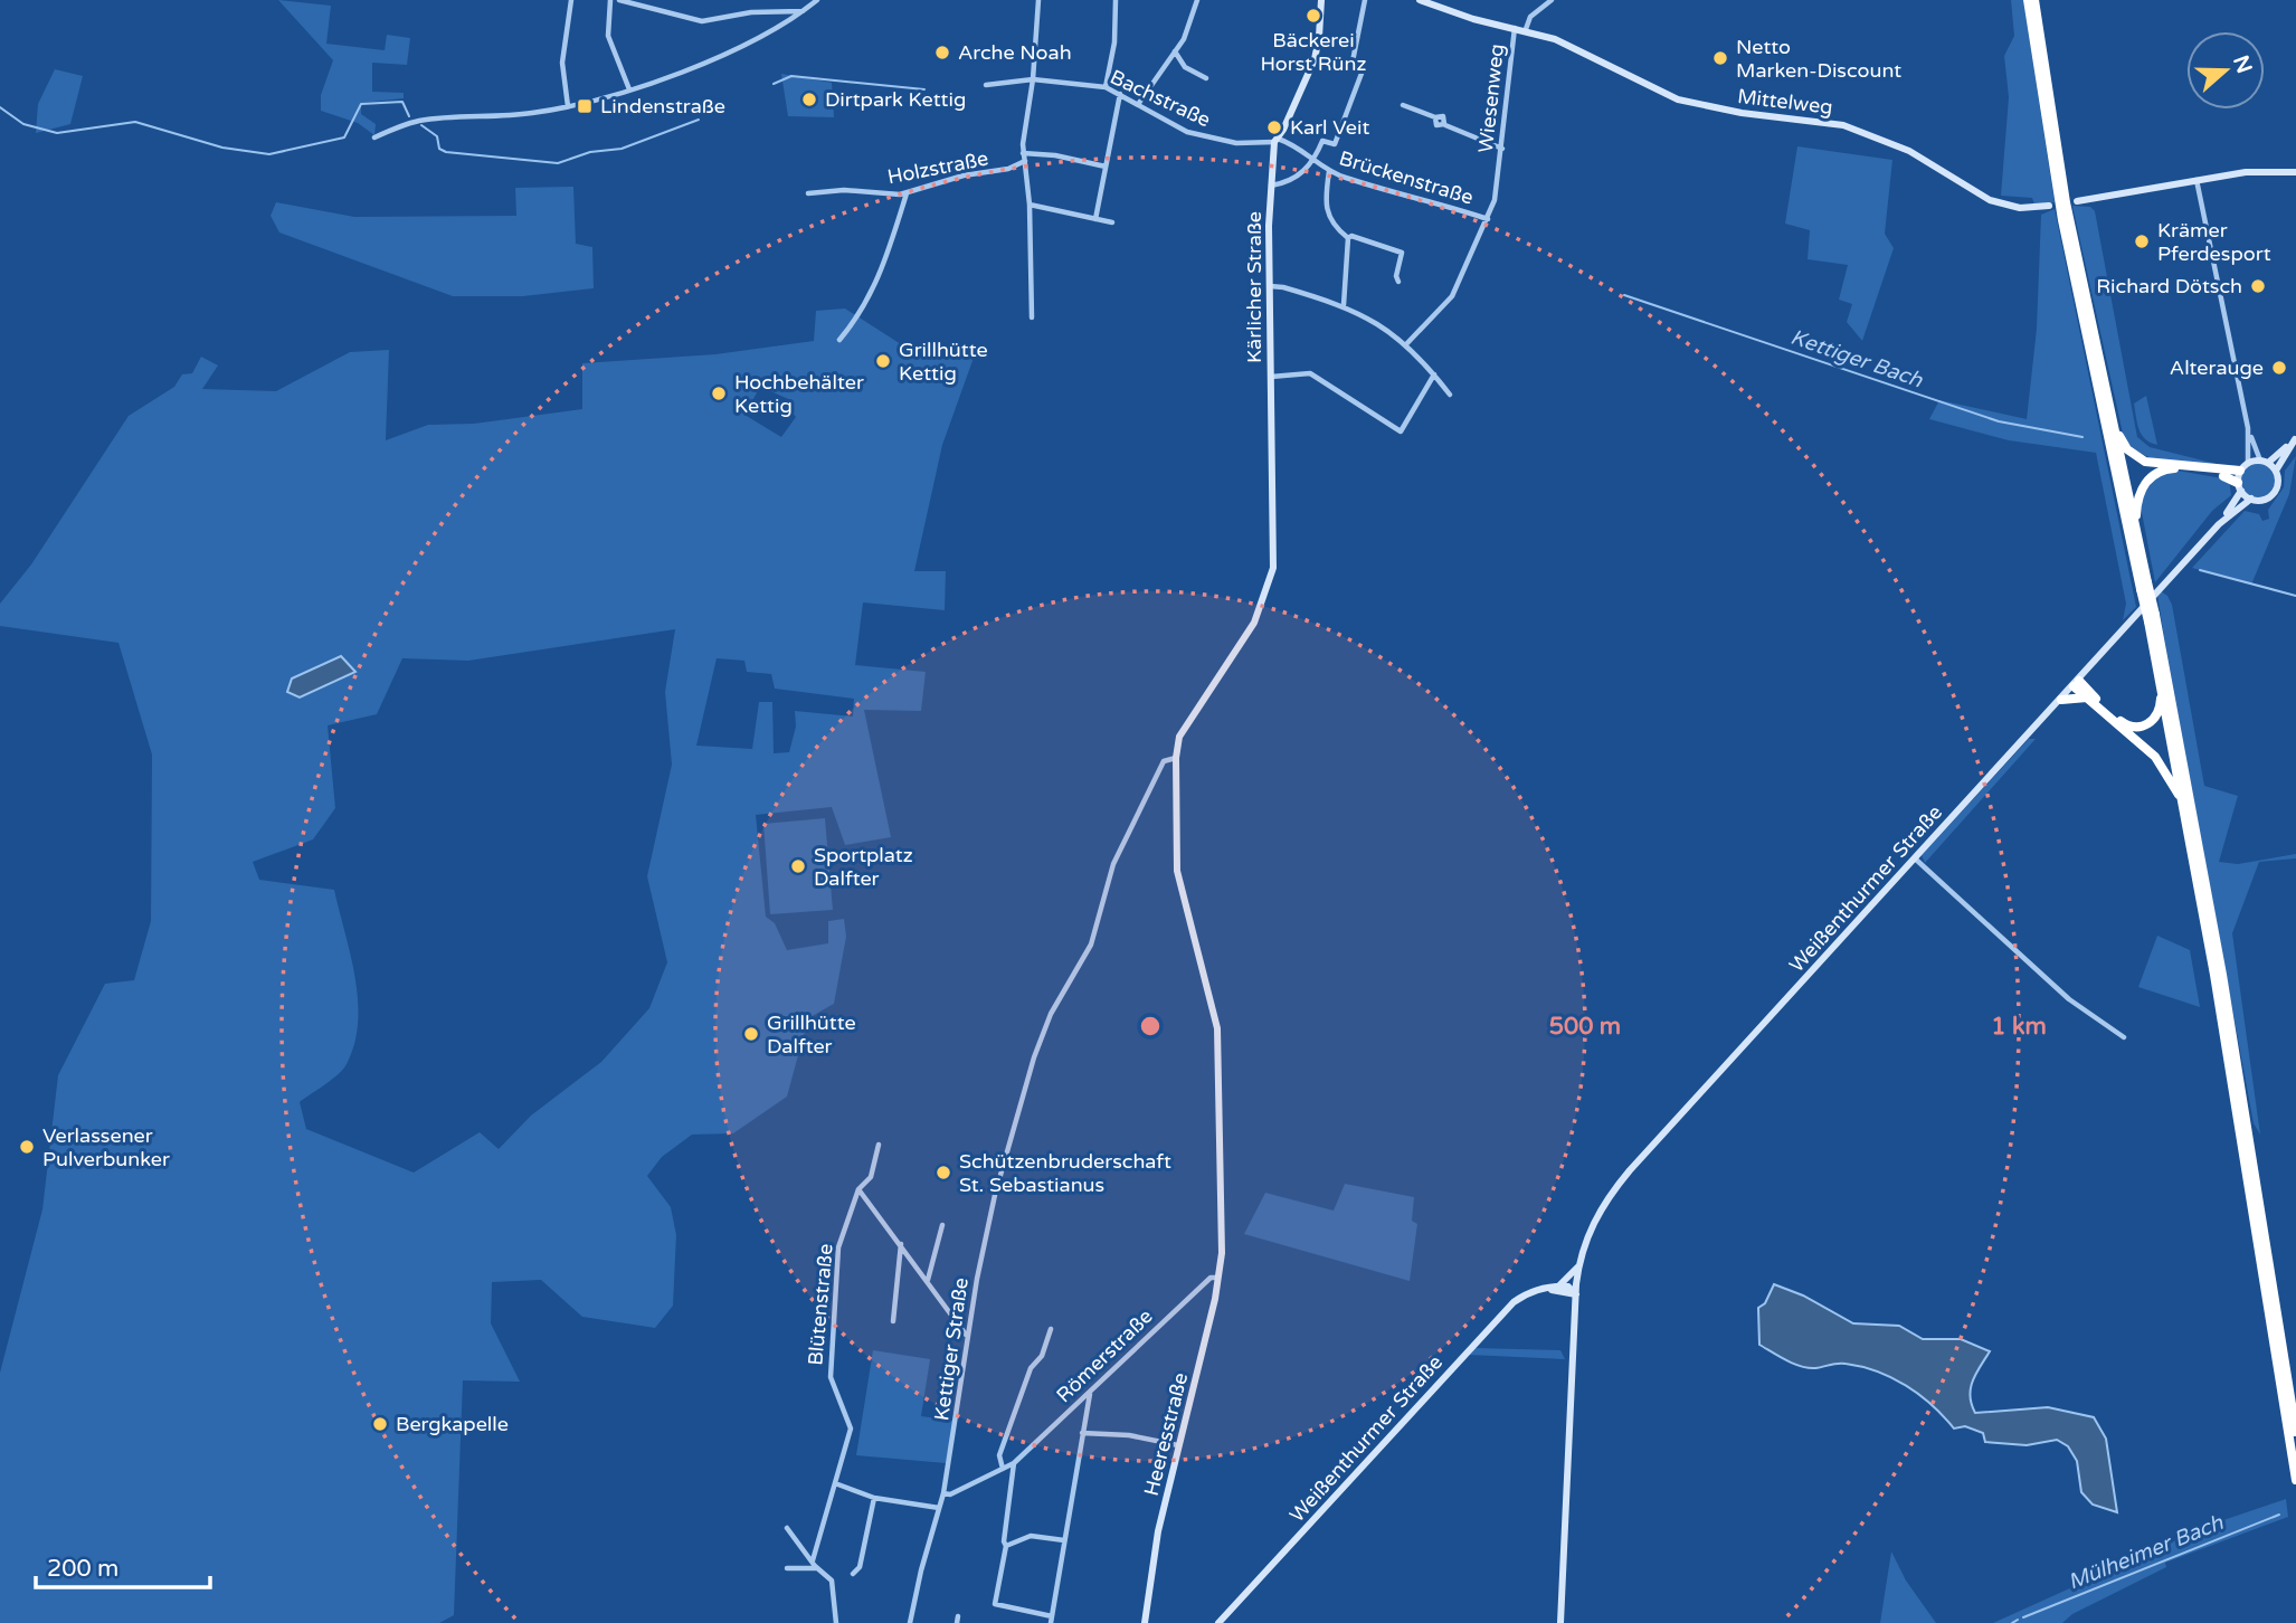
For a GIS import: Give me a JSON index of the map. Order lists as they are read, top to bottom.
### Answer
{
  "streets": {
    "street": [
      "Bachstraße",
      "Wiesenweg",
      "Mittelweg",
      "Holzstraße",
      "Brückenstraße",
      "Kärlicher Straße",
      "Weißenthurmer Straße",
      "Blütenstraße",
      "Kettiger Straße",
      "Römerstraße",
      "Heeresstraße"
    ]
  },
  "crossings": [
    ["Bachstraße", "Brückenstraße"],
    ["Bachstraße", "Kärlicher Straße"],
    ["Wiesenweg", "Mittelweg"],
    ["Wiesenweg", "Brückenstraße"],
    ["Brückenstraße", "Kärlicher Straße"],
    ["Kärlicher Straße", "Kettiger Straße"],
    ["Kärlicher Straße", "Heeresstraße"],
    ["Kettiger Straße", "Römerstraße"],
    ["Kettiger Straße", "Heeresstraße"],
    ["Römerstraße", "Heeresstraße"]
  ],
  "water": ["Kettiger Bach", "Mülheimer Bach"],
  "places": {
    "other": [
      "Bäckerei Horst Rünz",
      "Arche Noah",
      "Netto Marken-Discount",
      "Dirtpark Kettig",
      "Karl Veit",
      "Krämer Pferdesport",
      "Richard Dötsch",
      "Grillhütte Kettig",
      "Alterauge",
      "Hochbehälter Kettig",
      "Sportplatz Dalfter",
      "Grillhütte Dalfter",
      "Verlassener Pulverbunker",
      "Schützenbruderschaft St. Sebastianus",
      "Bergkapelle"
    ],
    "transit": ["Lindenstraße"]
  },
  "scale_bar": "200 m",
  "north": "right",
  "rings": ["500 m", "1 km"]
}
